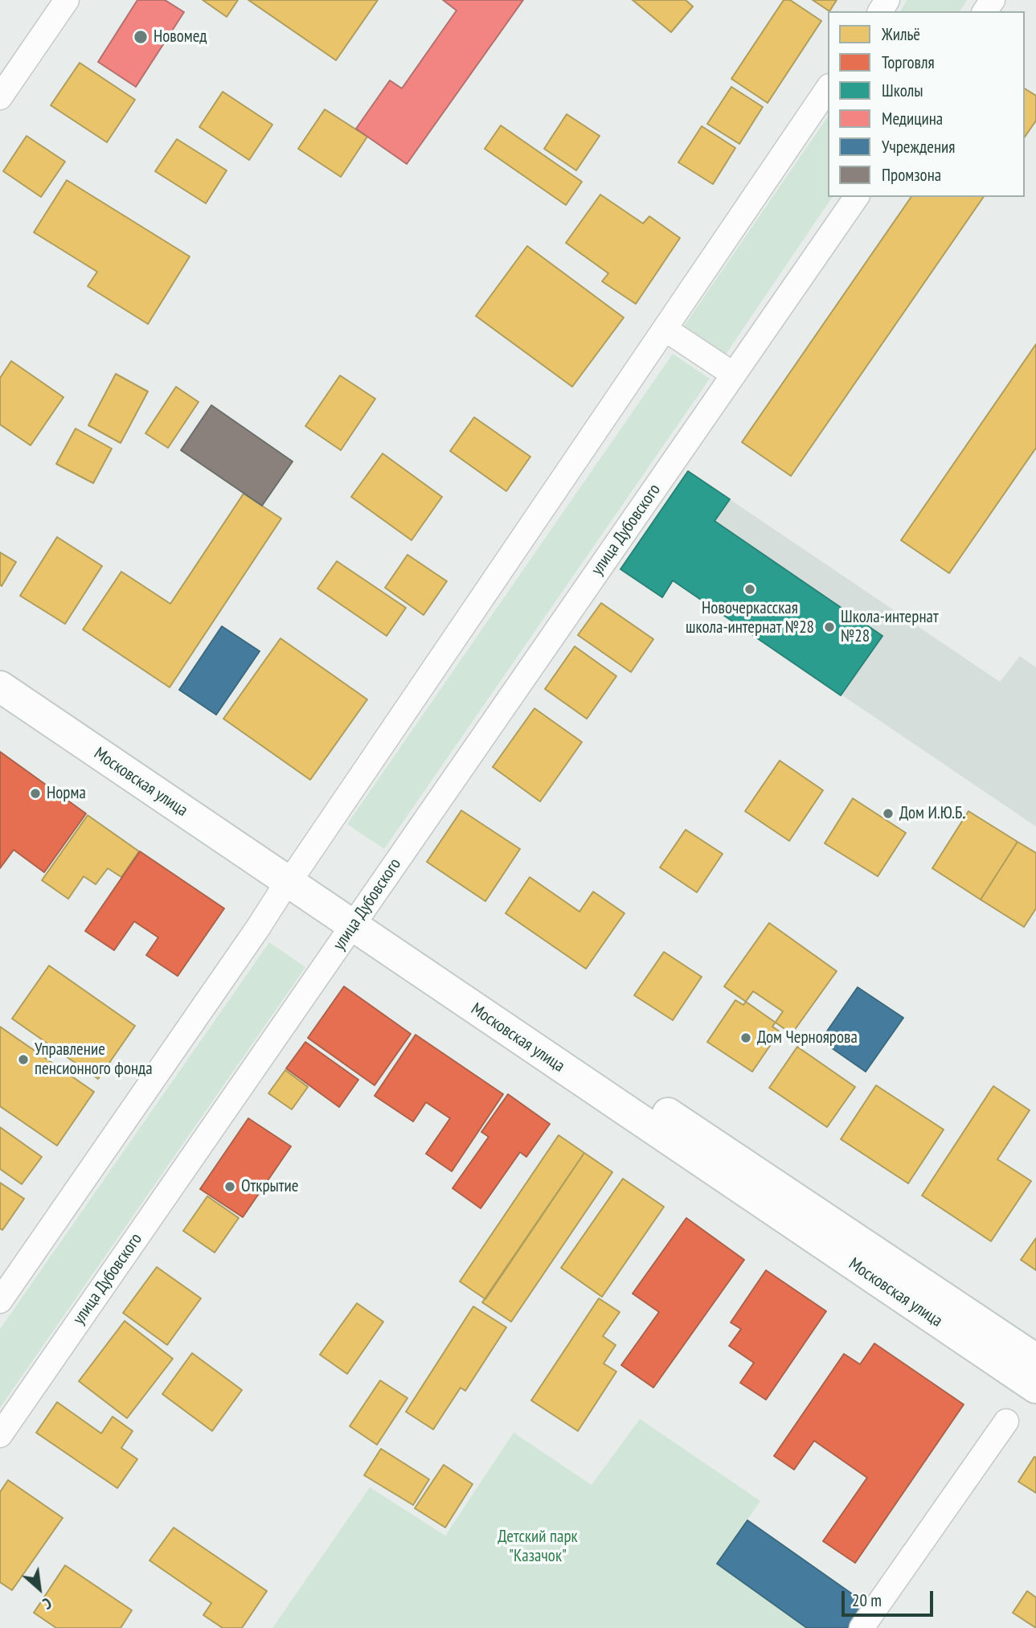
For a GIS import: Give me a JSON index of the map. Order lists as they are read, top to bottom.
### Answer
{
  "streets": {
    "main road": ["Московская улица"],
    "street": ["улица Дубовского"]
  },
  "crossings": [
    ["улица Дубовского", "Московская улица"]
  ],
  "parks": ["Детский парк \"Казачок\""],
  "places": [
    "Новомед",
    "Новочеркасская школа-интернат №28",
    "Школа-интернат №28",
    "Норма",
    "Дом И.Ю.Б.",
    "Дом Черноярова",
    "Управление пенсионного фонда",
    "Открытие"
  ],
  "legend": [
    "Жильё",
    "Торговля",
    "Школы",
    "Медицина",
    "Учреждения",
    "Промзона"
  ],
  "scale_bar": "20 m",
  "north": "bottom right"
}
